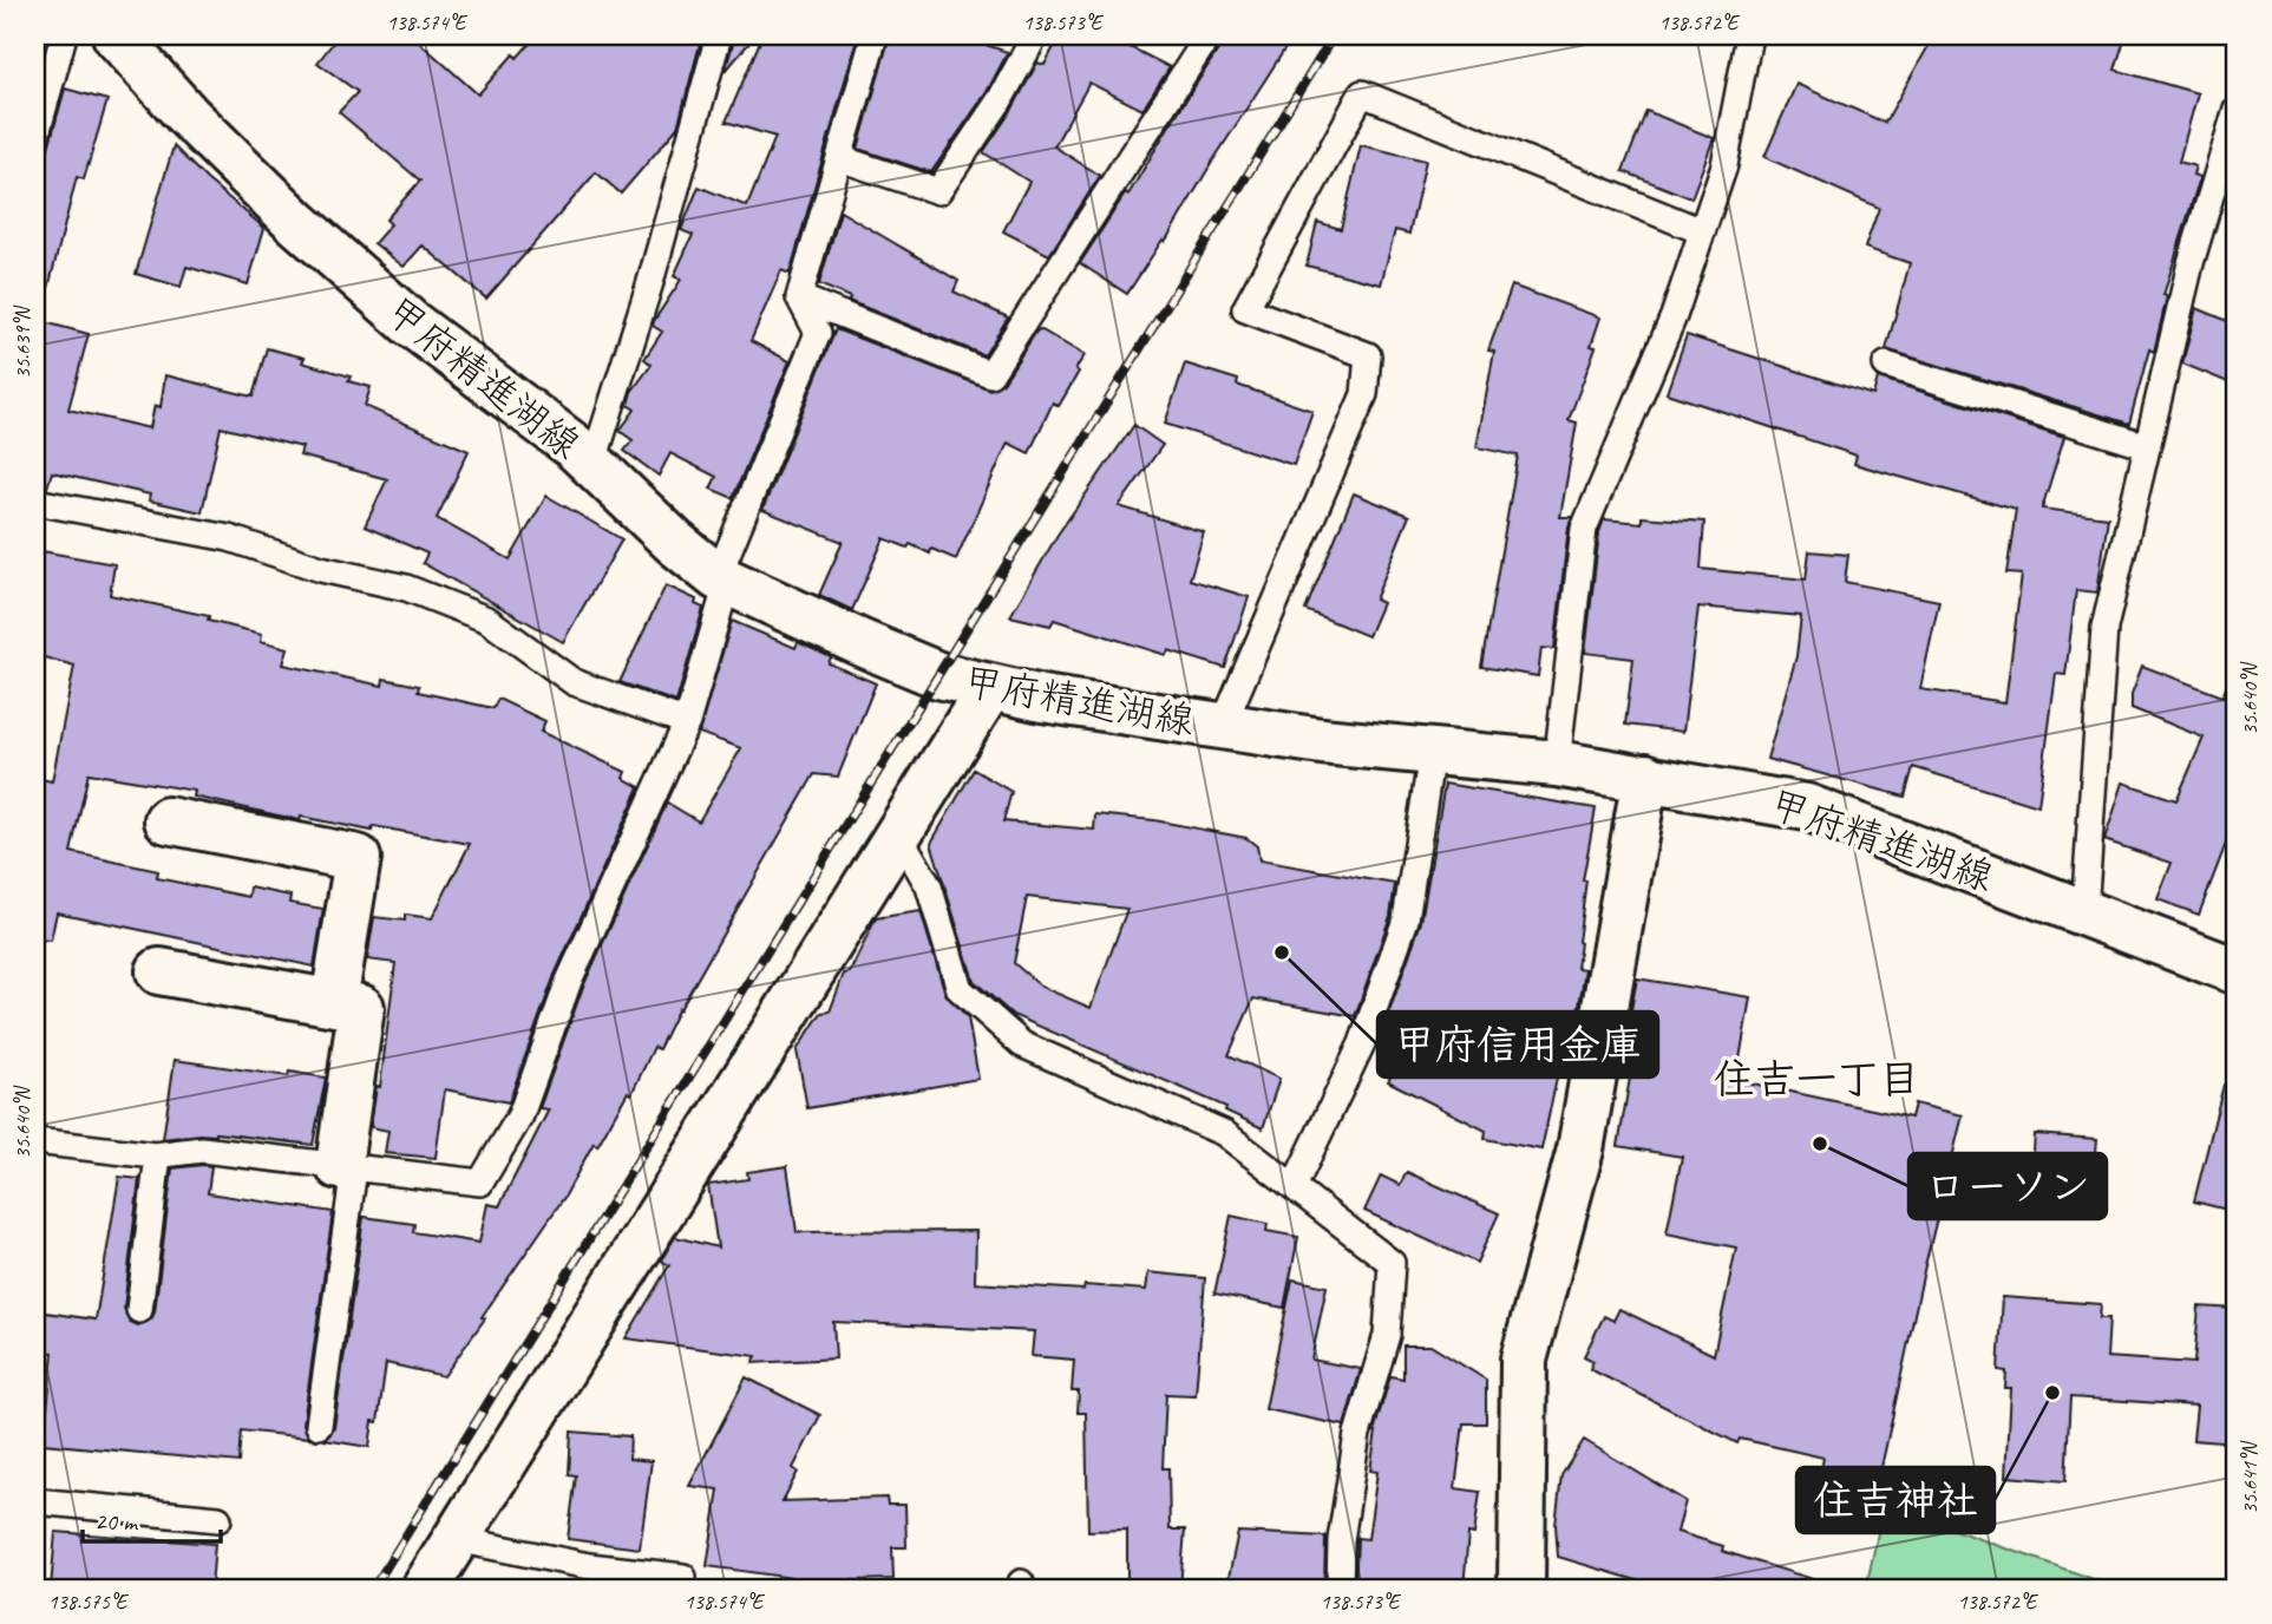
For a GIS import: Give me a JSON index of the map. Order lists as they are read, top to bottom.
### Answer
{
  "streets": {
    "street": ["甲府精進湖線"]
  },
  "districts": ["住吉一丁目"],
  "places": ["甲府信用金庫", "ローソン", "住吉神社"],
  "scale_bar": "20 m",
  "coordinates": [
    "138.574°E",
    "138.573°E",
    "138.572°E",
    "35.639°N",
    "35.640°N",
    "35.641°N",
    "138.575°E"
  ]
}
